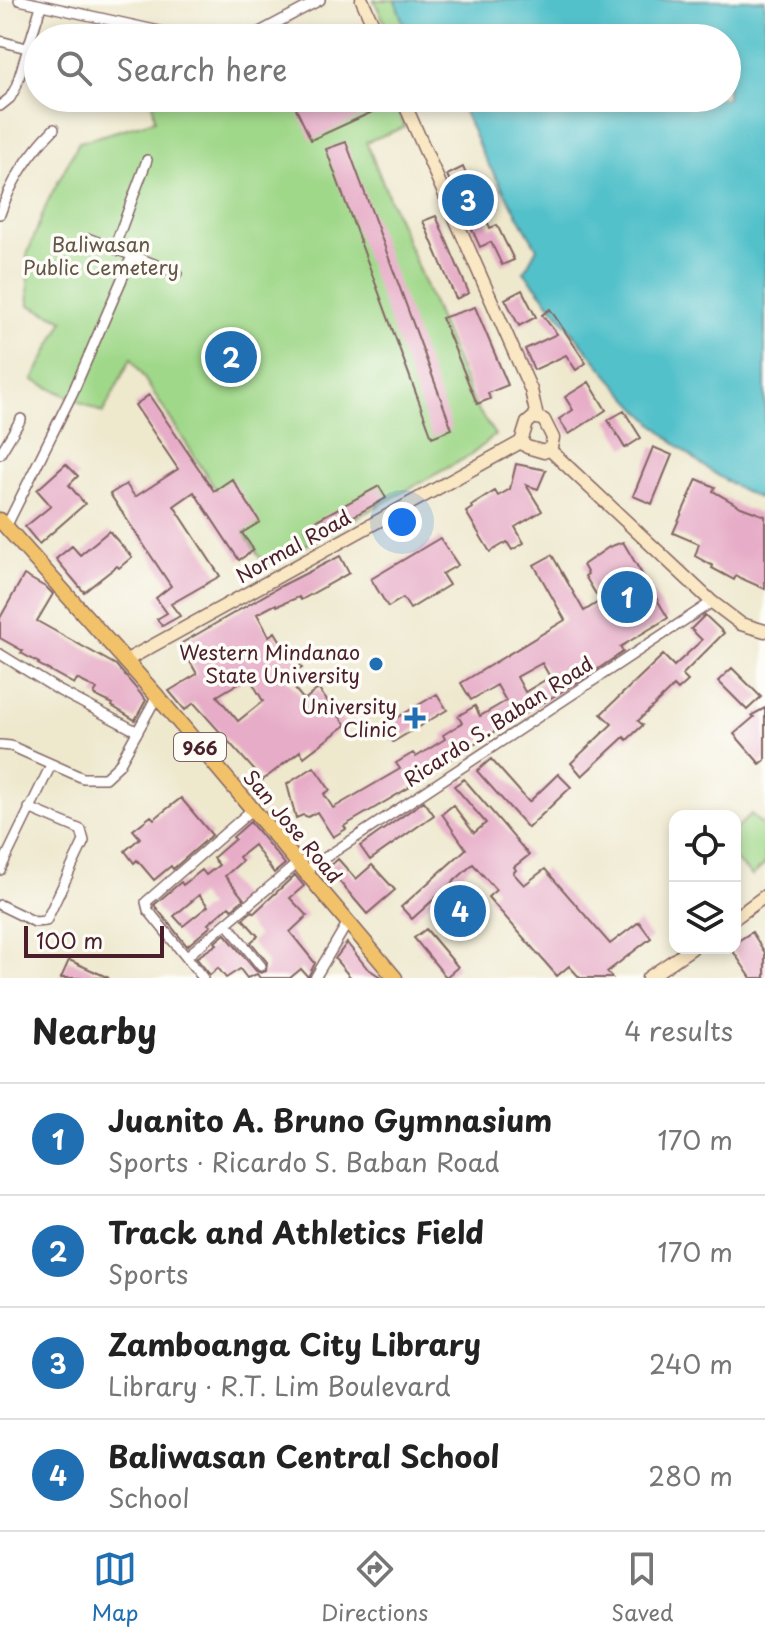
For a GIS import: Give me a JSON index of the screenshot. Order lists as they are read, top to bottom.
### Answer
{
  "streets": {
    "main road": ["Normal Road", "966", "San Jose Road"],
    "street": ["Ricardo S. Baban Road"]
  },
  "crossings": [
    ["Normal Road", "San Jose Road"],
    ["Ricardo S. Baban Road", "San Jose Road"]
  ],
  "parks": ["Baliwasan Public Cemetery"],
  "places": {
    "other": ["Western Mindanao State University"],
    "health": ["University Clinic"]
  },
  "scale_bar": "100 m",
  "page": {
    "search": "Search here",
    "pins": [
      "3",
      "2",
      "1",
      "4"
    ],
    "scale": "100 m",
    "heading": ["Nearby", "4 results"],
    "list": [
      {
        "mark": "1",
        "name": "Juanito A. Bruno Gymnasium",
        "note": "Sports · Ricardo S. Baban Road",
        "value": "170 m"
      },
      {
        "mark": "2",
        "name": "Track and Athletics Field",
        "note": "Sports",
        "value": "170 m"
      },
      {
        "mark": "3",
        "name": "Zamboanga City Library",
        "note": "Library · R.T. Lim Boulevard",
        "value": "240 m"
      },
      {
        "mark": "4",
        "name": "Baliwasan Central School",
        "note": "School",
        "value": "280 m"
      }
    ],
    "nav": ["Map", "Directions", "Saved"]
  }
}
